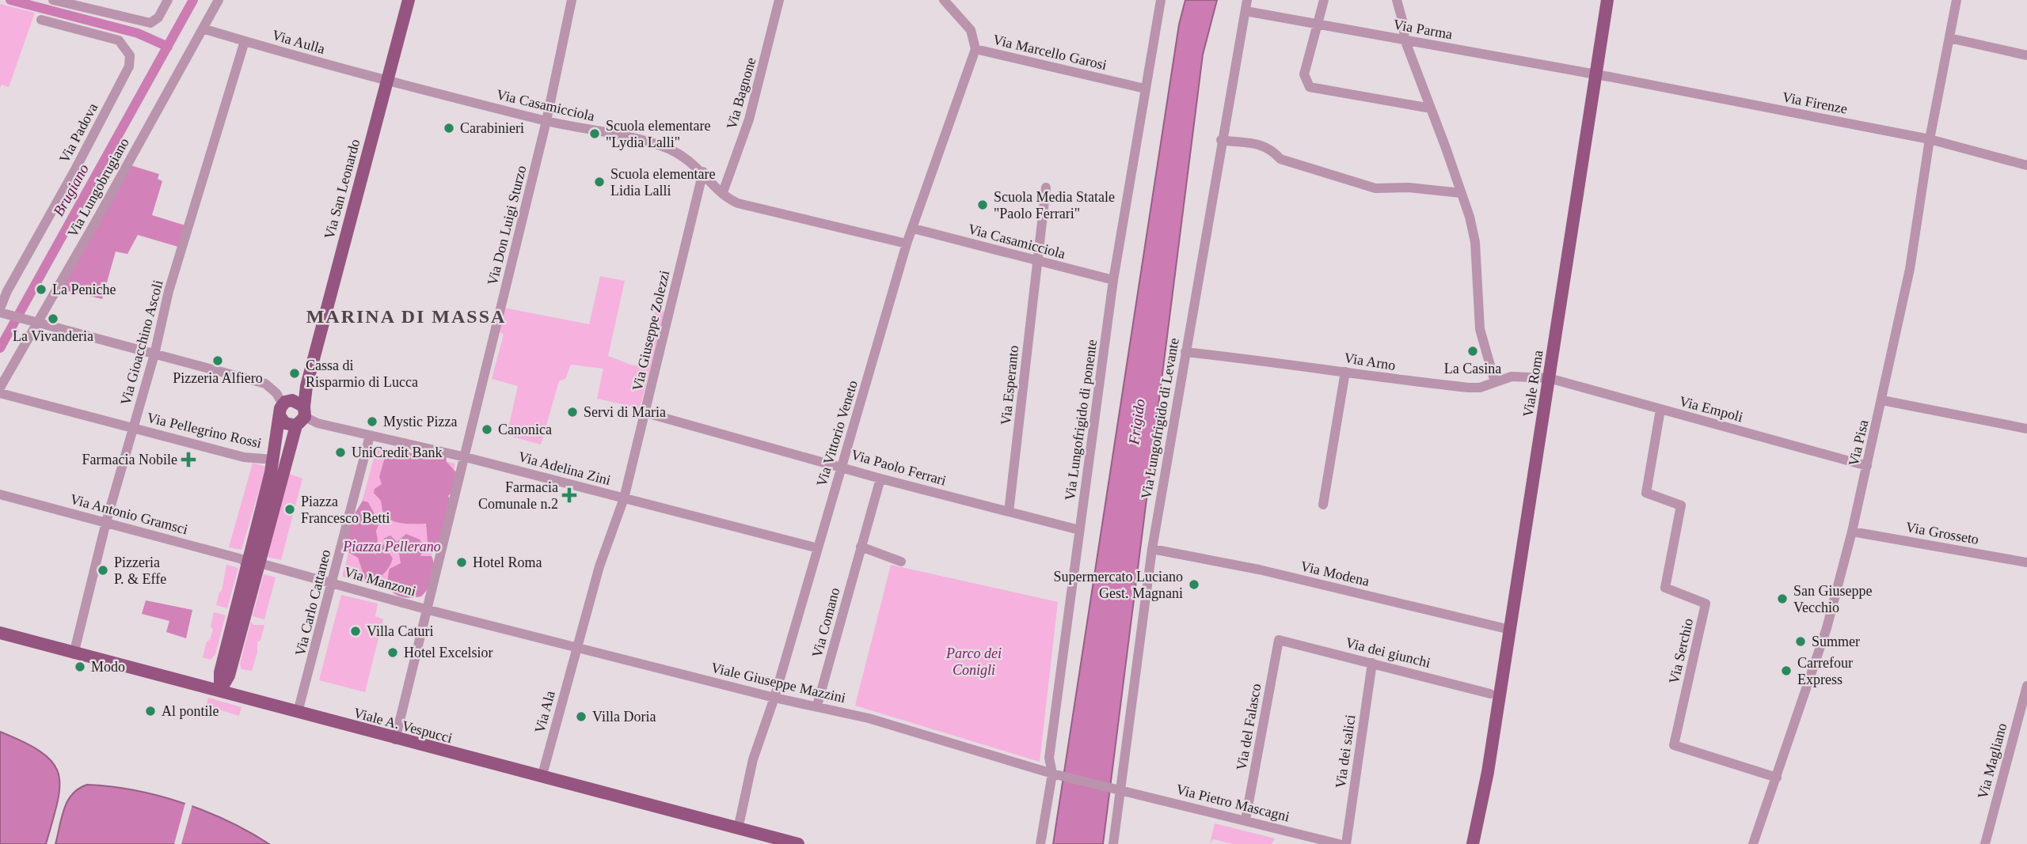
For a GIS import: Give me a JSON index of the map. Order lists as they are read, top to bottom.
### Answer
{
  "streets": {
    "main road": ["Via San Leonardo", "Viale Roma", "Viale A. Vespucci"],
    "street": [
      "Via Parma",
      "Via Aulla",
      "Via Marcello Garosi",
      "Via Bagnone",
      "Via Firenze",
      "Via Casamicciola",
      "Via Padova",
      "Via Lungobrugiano",
      "Via Don Luigi Sturzo",
      "Via Giuseppe Zolezzi",
      "Via Gioacchino Ascoli",
      "Via Arno",
      "Via Esperanto",
      "Via Empoli",
      "Via Lungofrigido di Levante",
      "Via Lungofrigido di ponente",
      "Via Pellegrino Rossi",
      "Via Vittorio Veneto",
      "Via Pisa",
      "Via Paolo Ferrari",
      "Via Adelina Zini",
      "Via Antonio Gramsci",
      "Via Grosseto",
      "Via Modena",
      "Via Manzoni",
      "Via Carlo Cattaneo",
      "Via Comano",
      "Via Serchio",
      "Via dei giunchi",
      "Viale Giuseppe Mazzini",
      "Via Ala",
      "Via del Falasco",
      "Via dei salici",
      "Via Magliano",
      "Via Pietro Mascagni"
    ]
  },
  "crossings": [
    ["Via Parma", "Via Firenze"],
    ["Via Parma", "Viale Roma"],
    ["Via Parma", "Via Lungofrigido di Levante"],
    ["Via Aulla", "Via Casamicciola"],
    ["Via Aulla", "Via Lungobrugiano"],
    ["Via Aulla", "Via San Leonardo"],
    ["Via Aulla", "Via Gioacchino Ascoli"],
    ["Via Marcello Garosi", "Via Lungofrigido di ponente"],
    ["Via Marcello Garosi", "Via Vittorio Veneto"],
    ["Via Bagnone", "Via Casamicciola"],
    ["Via Firenze", "Viale Roma"],
    ["Via Firenze", "Via Pisa"],
    ["Via Casamicciola", "Via San Leonardo"],
    ["Via Casamicciola", "Via Don Luigi Sturzo"],
    ["Via Casamicciola", "Via Giuseppe Zolezzi"],
    ["Via Casamicciola", "Via Esperanto"],
    ["Via Casamicciola", "Via Lungofrigido di ponente"],
    ["Via Casamicciola", "Via Vittorio Veneto"],
    ["Via San Leonardo", "Via Adelina Zini"],
    ["Via Don Luigi Sturzo", "Via Adelina Zini"],
    ["Via Giuseppe Zolezzi", "Via Paolo Ferrari"],
    ["Via Giuseppe Zolezzi", "Via Adelina Zini"],
    ["Via Giuseppe Zolezzi", "Viale Giuseppe Mazzini"],
    ["Via Giuseppe Zolezzi", "Via Ala"],
    ["Via Gioacchino Ascoli", "Via Pellegrino Rossi"],
    ["Via Gioacchino Ascoli", "Via Antonio Gramsci"],
    ["Via Gioacchino Ascoli", "Viale A. Vespucci"],
    ["Via Arno", "Viale Roma"],
    ["Via Arno", "Via Empoli"],
    ["Via Arno", "Via Lungofrigido di Levante"],
    ["Viale Roma", "Via Empoli"],
    ["Viale Roma", "Via Modena"],
    ["Via Esperanto", "Via Paolo Ferrari"],
    ["Via Empoli", "Via Pisa"],
    ["Via Empoli", "Via Serchio"],
    ["Via Lungofrigido di Levante", "Via Modena"],
    ["Via Lungofrigido di Levante", "Viale Giuseppe Mazzini"],
    ["Via Lungofrigido di Levante", "Via Pietro Mascagni"],
    ["Via Lungofrigido di ponente", "Via Paolo Ferrari"],
    ["Via Lungofrigido di ponente", "Viale Giuseppe Mazzini"],
    ["Via Vittorio Veneto", "Via Paolo Ferrari"],
    ["Via Vittorio Veneto", "Via Adelina Zini"],
    ["Via Vittorio Veneto", "Viale Giuseppe Mazzini"],
    ["Via Vittorio Veneto", "Viale A. Vespucci"],
    ["Via Pisa", "Via Grosseto"],
    ["Via Pisa", "Via Serchio"],
    ["Via Paolo Ferrari", "Via Comano"],
    ["Via Adelina Zini", "Via Carlo Cattaneo"],
    ["Via Antonio Gramsci", "Via Manzoni"],
    ["Via Manzoni", "Via Carlo Cattaneo"],
    ["Via Manzoni", "Viale Giuseppe Mazzini"],
    ["Via Carlo Cattaneo", "Viale A. Vespucci"],
    ["Via Comano", "Viale Giuseppe Mazzini"],
    ["Via dei giunchi", "Via del Falasco"],
    ["Via dei giunchi", "Via dei salici"],
    ["Viale Giuseppe Mazzini", "Via Ala"],
    ["Viale Giuseppe Mazzini", "Via Pietro Mascagni"],
    ["Via Ala", "Viale A. Vespucci"],
    ["Via del Falasco", "Via Pietro Mascagni"]
  ],
  "districts": ["MARINA DI MASSA"],
  "water": ["Brugiano", "Frigido"],
  "parks": ["Piazza Pellerano", "Parco dei Conigli"],
  "places": {
    "other": [
      "Carabinieri",
      "Scuola elementare \"Lydia Lalli\"",
      "Scuola elementare Lidia Lalli",
      "Scuola Media Statale \"Paolo Ferrari\"",
      "La Peniche",
      "La Vivanderia",
      "La Casina",
      "Pizzeria Alfiero",
      "Cassa di Risparmio di Lucca",
      "Servi di Maria",
      "Mystic Pizza",
      "Canonica",
      "UniCredit Bank",
      "Piazza Francesco Betti",
      "Hotel Roma",
      "Pizzeria P. & Effe",
      "Supermercato Luciano Gest. Magnani",
      "San Giuseppe Vecchio",
      "Villa Caturi",
      "Summer",
      "Hotel Excelsior",
      "Modo",
      "Carrefour Express",
      "Al pontile",
      "Villa Doria"
    ],
    "health": ["Farmacia Nobile", "Farmacia Comunale n.2"]
  }
}
